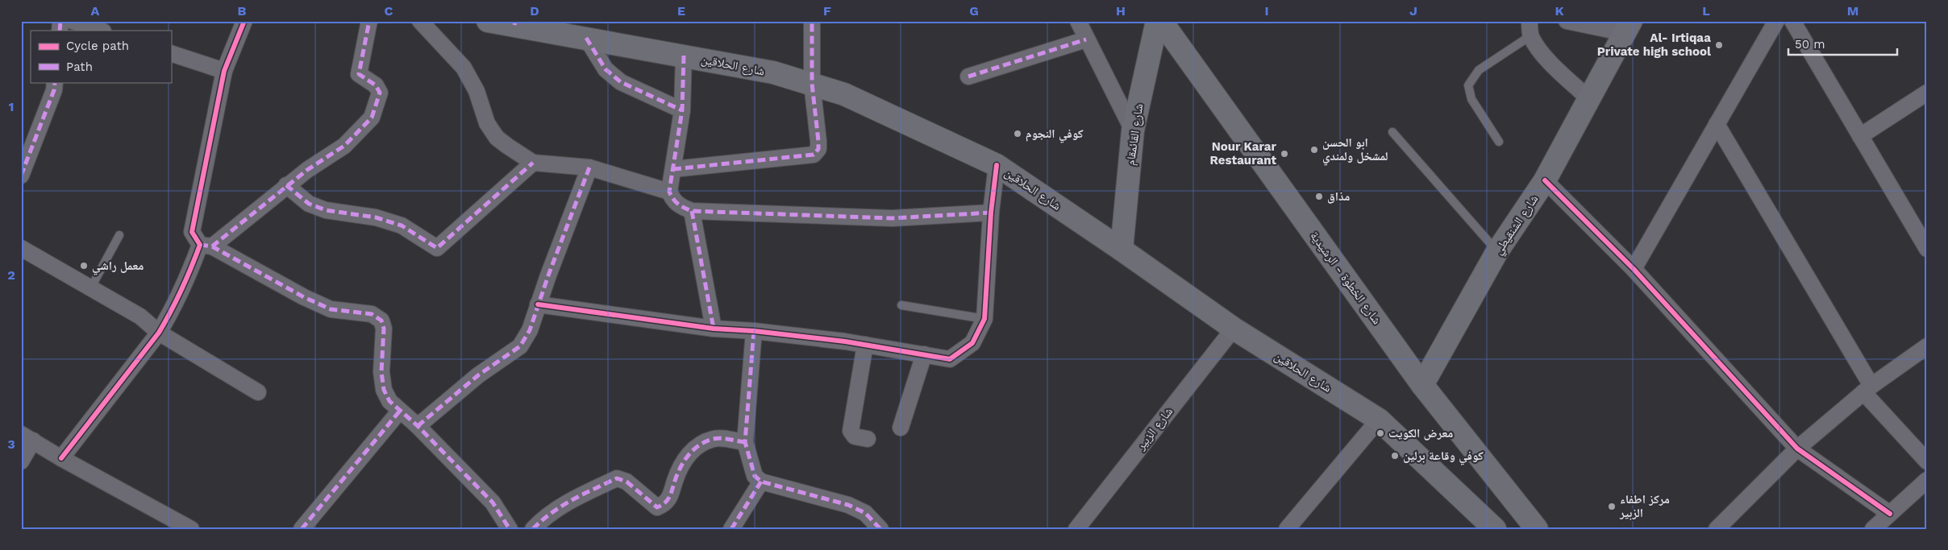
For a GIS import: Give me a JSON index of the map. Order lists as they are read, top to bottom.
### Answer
{
  "streets": {
    "main road": [
      "شارع الحلاقين",
      "شارع القائمقام",
      "شارع الشنقيطي",
      "شارع الخطوة - الرشيدية"
    ],
    "street": ["شارع الزبير"]
  },
  "crossings": [
    ["شارع الحلاقين", "شارع القائمقام"],
    ["شارع الحلاقين", "شارع الزبير"],
    ["شارع الشنقيطي", "شارع الخطوة - الرشيدية"]
  ],
  "places": [
    "Al- Irtiqaa Private high school",
    "كوفي النجوم",
    "ابو الحسن لمشخل ولمندي",
    "Nour Karar Restaurant",
    "مذاق",
    "معمل راشي",
    "معرض الكويت",
    "كوفي وقاعة برلين",
    "مركز اطفاء الزبير"
  ],
  "legend": ["Cycle path", "Path"],
  "scale_bar": "50 m",
  "grid": {
    "columns": [
      "A",
      "B",
      "C",
      "D",
      "E",
      "F",
      "G",
      "H",
      "I",
      "J",
      "K",
      "L",
      "M"
    ],
    "rows": ["1", "2", "3"]
  }
}
